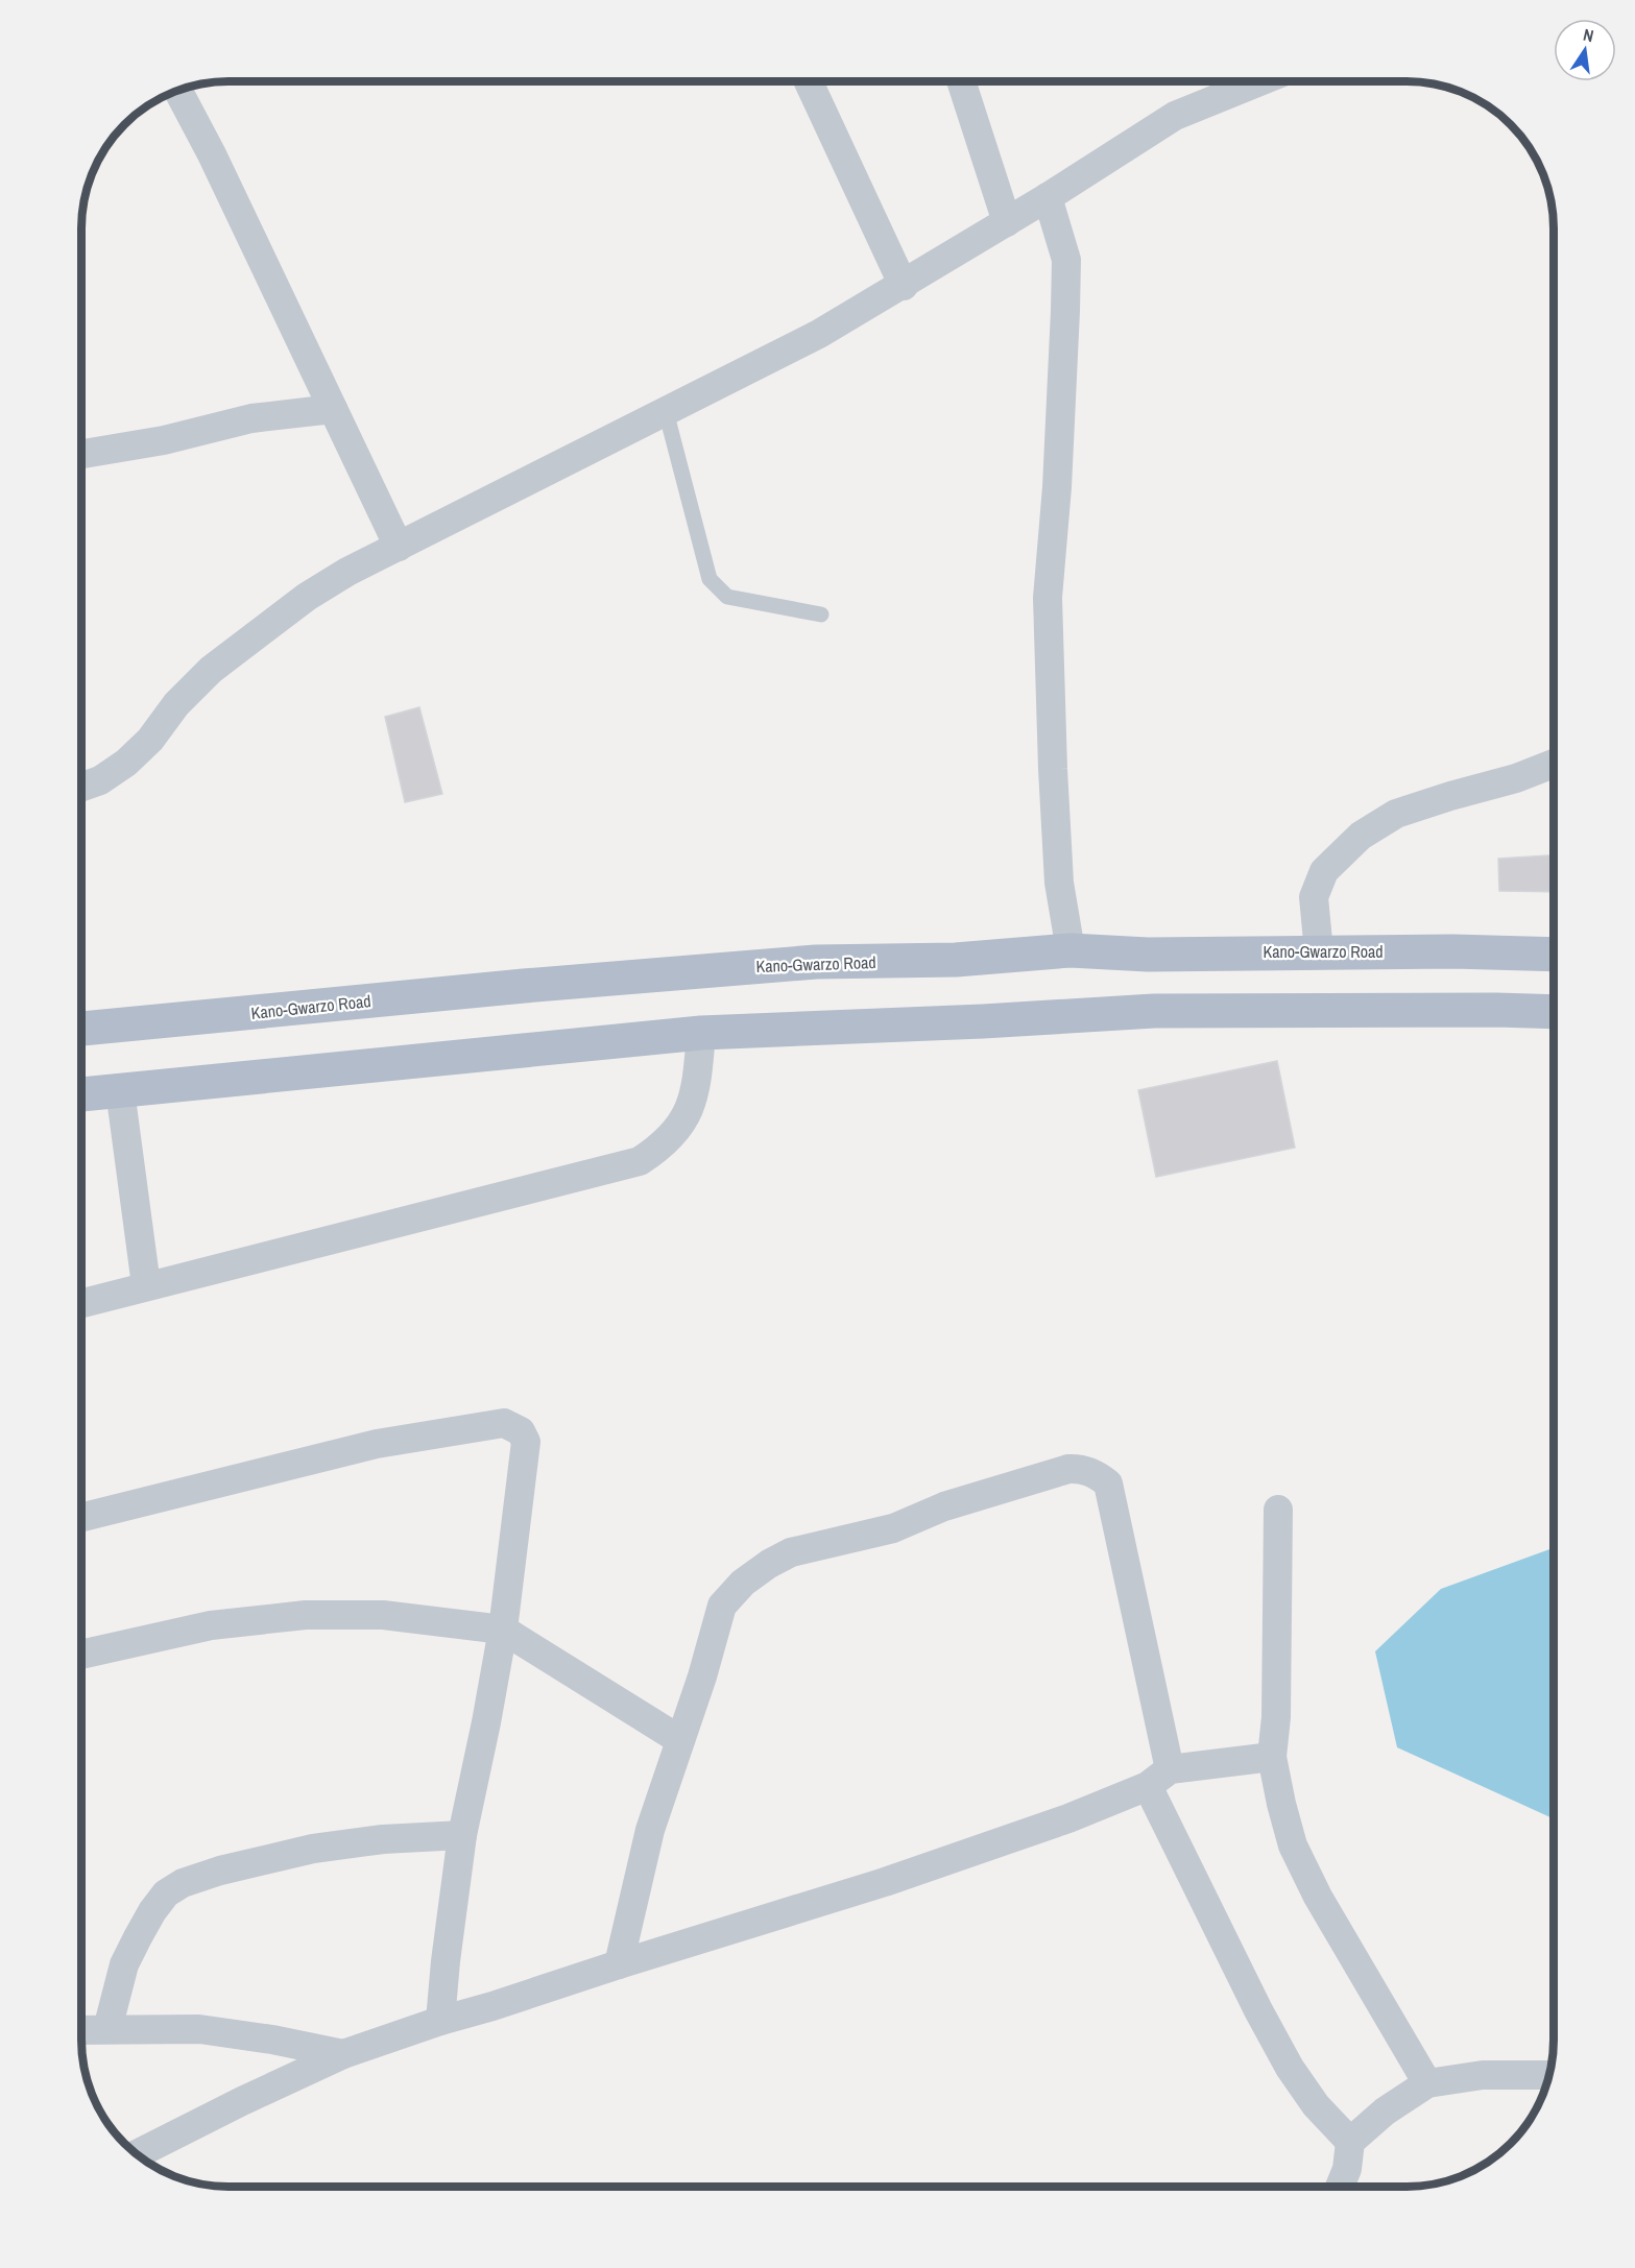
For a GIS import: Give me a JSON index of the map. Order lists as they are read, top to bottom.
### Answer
{
  "streets": {
    "main road": ["Kano-Gwarzo Road"]
  },
  "north": "top"
}
